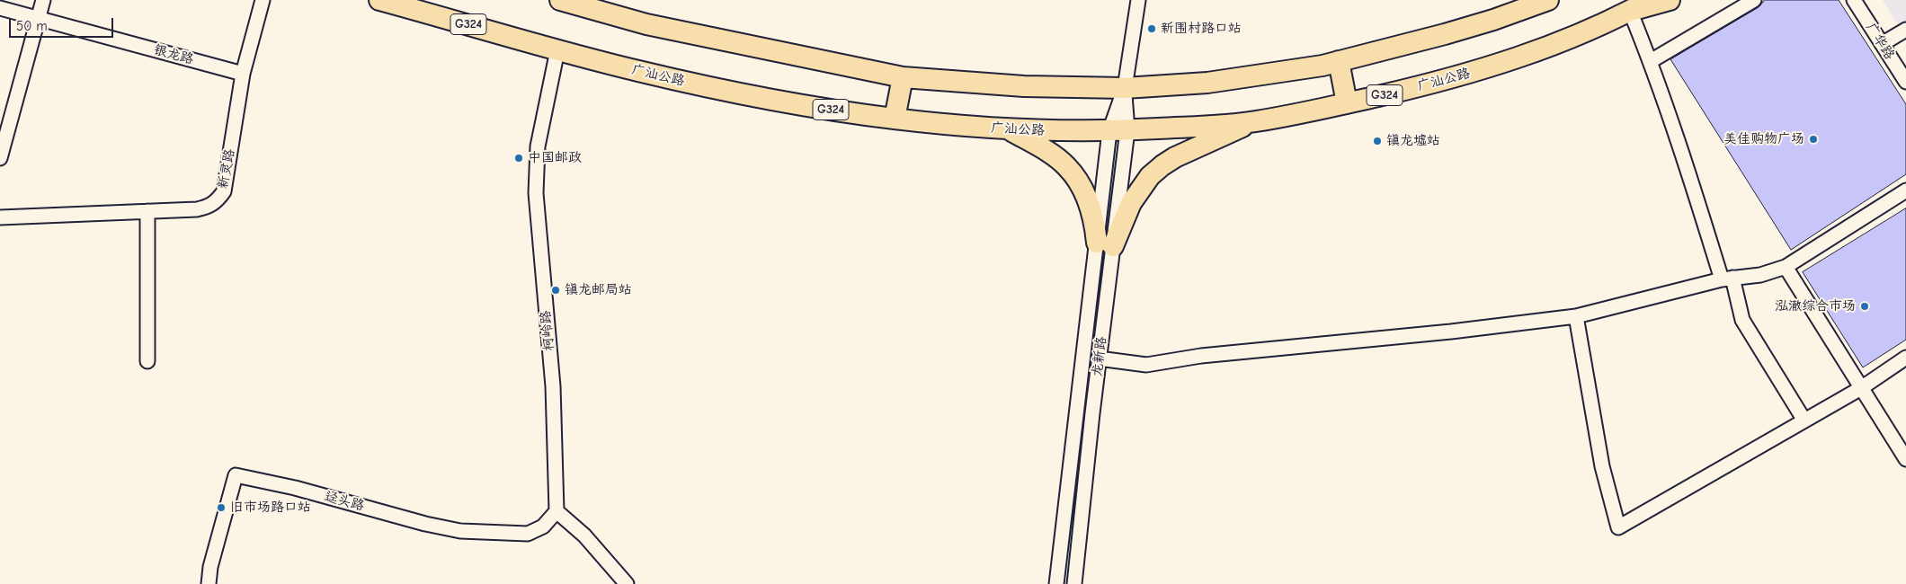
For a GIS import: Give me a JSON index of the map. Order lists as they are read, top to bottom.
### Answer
{
  "streets": {
    "highway": ["G324", "广汕公路"],
    "street": [
      "广华路",
      "银龙路",
      "新灵路",
      "柯岭路",
      "龙新路",
      "迳头路"
    ]
  },
  "crossings": [
    ["银龙路", "新灵路"],
    ["广汕公路", "柯岭路"],
    ["广汕公路", "龙新路"],
    ["柯岭路", "迳头路"]
  ],
  "places": [
    "新围村路口站",
    "美佳购物广场",
    "镇龙墟站",
    "中国邮政",
    "镇龙邮局站",
    "泓澈综合市场",
    "旧市场路口站"
  ],
  "scale_bar": "50 m"
}
